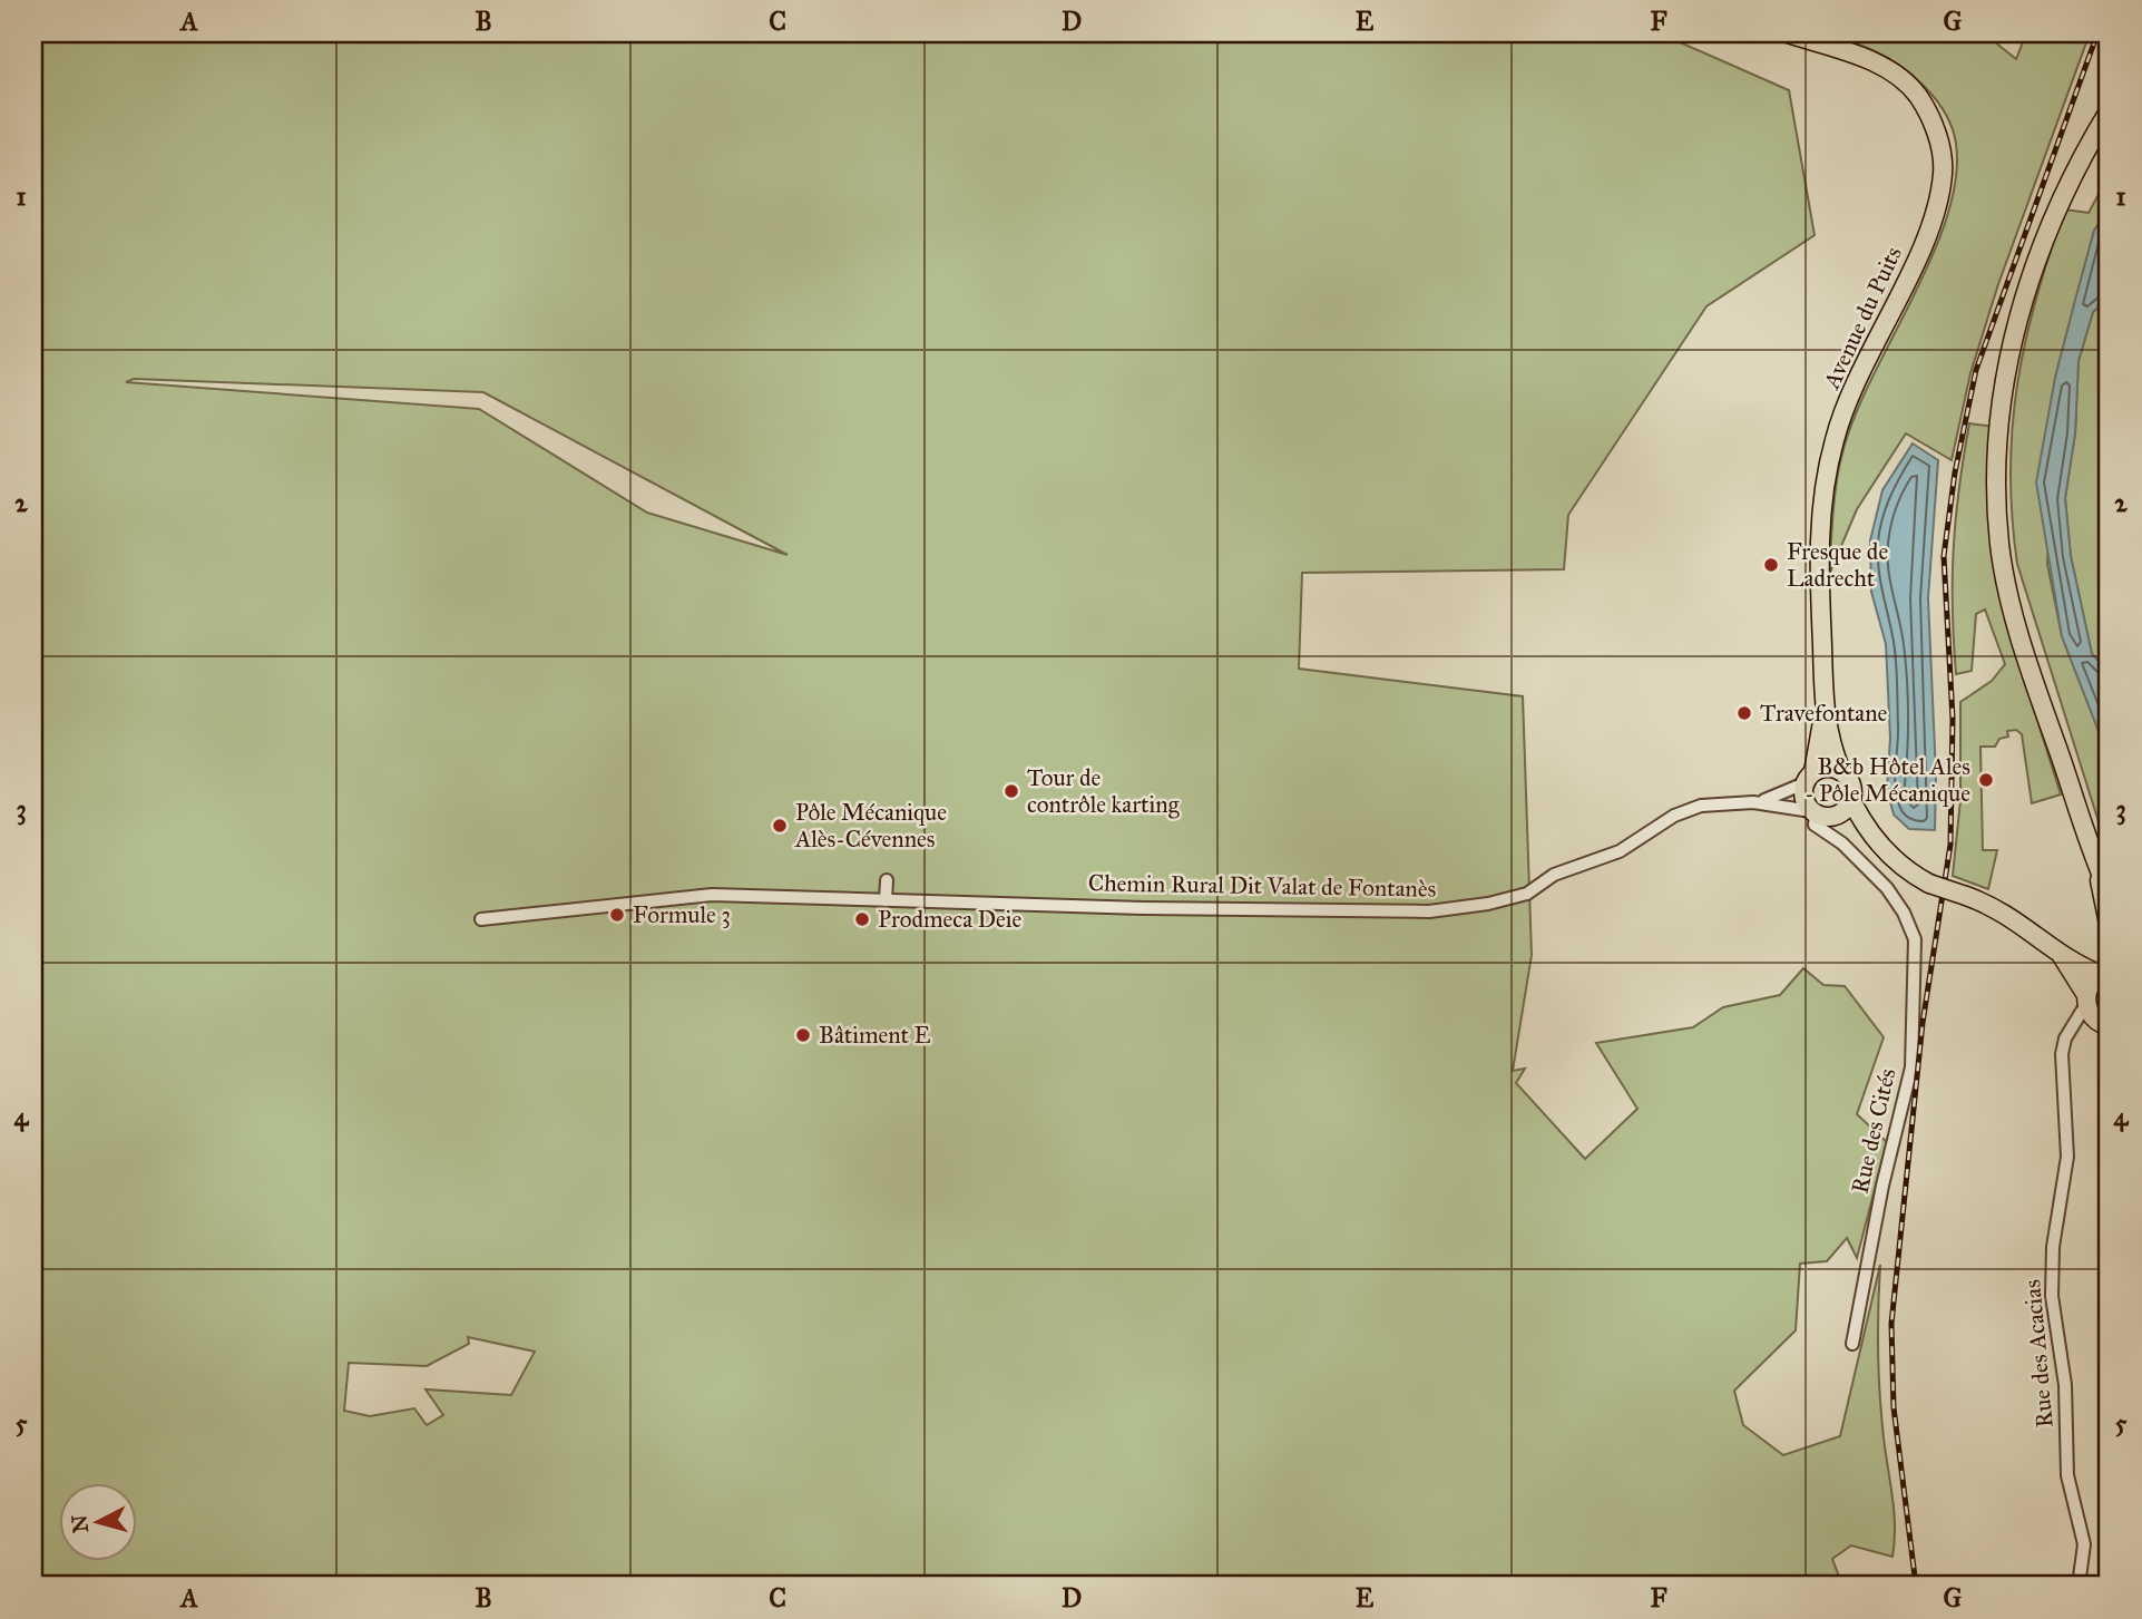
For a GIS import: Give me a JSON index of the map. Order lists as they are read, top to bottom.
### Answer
{
  "streets": {
    "main road": ["Avenue du Puits"],
    "street": ["Chemin Rural Dit Valat de Fontanès", "Rue des Cités", "Rue des Acacias"]
  },
  "crossings": [
    ["Avenue du Puits", "Chemin Rural Dit Valat de Fontanès"],
    ["Avenue du Puits", "Rue des Cités"],
    ["Chemin Rural Dit Valat de Fontanès", "Rue des Cités"]
  ],
  "places": [
    "Fresque de Ladrecht",
    "Travefontane",
    "B&b Hôtel Ales - Pôle Mécanique",
    "Tour de contrôle karting",
    "Pôle Mécanique Alès-Cévennes",
    "Formule 3",
    "Prodmeca Deie",
    "Bâtiment E"
  ],
  "north": "left",
  "grid": {
    "columns": [
      "A",
      "B",
      "C",
      "D",
      "E",
      "F",
      "G"
    ],
    "rows": [
      "1",
      "2",
      "3",
      "4",
      "5"
    ]
  }
}
